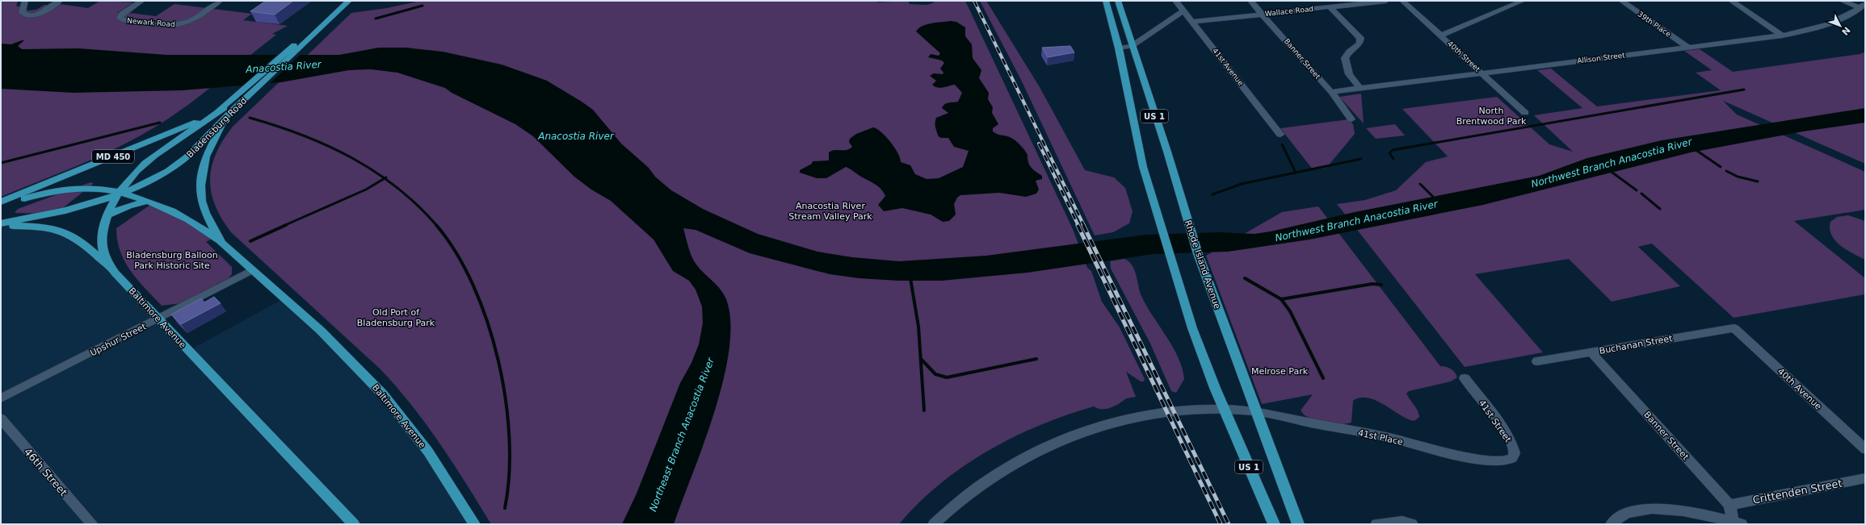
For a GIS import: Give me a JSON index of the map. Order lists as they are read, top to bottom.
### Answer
{
  "streets": {
    "main road": [
      "US 1",
      "Bladensburg Road",
      "MD 450",
      "Rhode Island Avenue",
      "Baltimore Avenue"
    ],
    "street": [
      "Wallace Road",
      "Newark Road",
      "39th Place",
      "40th Street",
      "Allison Street",
      "Banner Street",
      "41st Avenue",
      "Upshur Street",
      "Buchanan Street",
      "40th Avenue",
      "41st Street",
      "41st Place",
      "46th Street",
      "Crittenden Street"
    ]
  },
  "crossings": [
    ["Wallace Road", "Banner Street"],
    ["Wallace Road", "41st Avenue"],
    ["39th Place", "Allison Street"],
    ["40th Street", "Allison Street"],
    ["Allison Street", "Banner Street"],
    ["Banner Street", "Buchanan Street"],
    ["Banner Street", "Crittenden Street"],
    ["US 1", "41st Place"],
    ["Bladensburg Road", "Baltimore Avenue"],
    ["Rhode Island Avenue", "41st Place"],
    ["Baltimore Avenue", "Upshur Street"],
    ["Buchanan Street", "40th Avenue"],
    ["41st Street", "41st Place"]
  ],
  "water": ["Anacostia River", "Northwest Branch Anacostia River", "Northeast Branch Anacostia River"],
  "parks": [
    "North Brentwood Park",
    "Anacostia River Stream Valley Park",
    "Bladensburg Balloon Park Historic Site",
    "Old Port of Bladensburg Park",
    "Melrose Park"
  ],
  "north": "bottom right"
}
